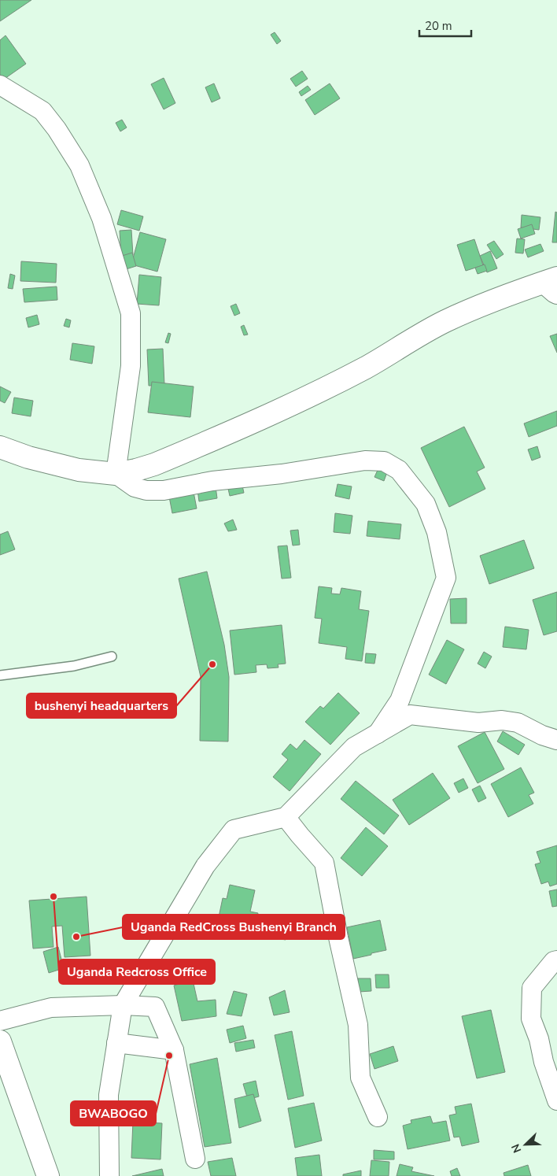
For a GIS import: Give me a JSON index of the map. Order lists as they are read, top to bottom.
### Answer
{
  "places": [
    "bushenyi headquarters",
    "Uganda Redcross Office",
    "Uganda RedCross Bushenyi Branch",
    "BWABOGO"
  ],
  "scale_bar": "20 m",
  "north": "bottom left"
}
